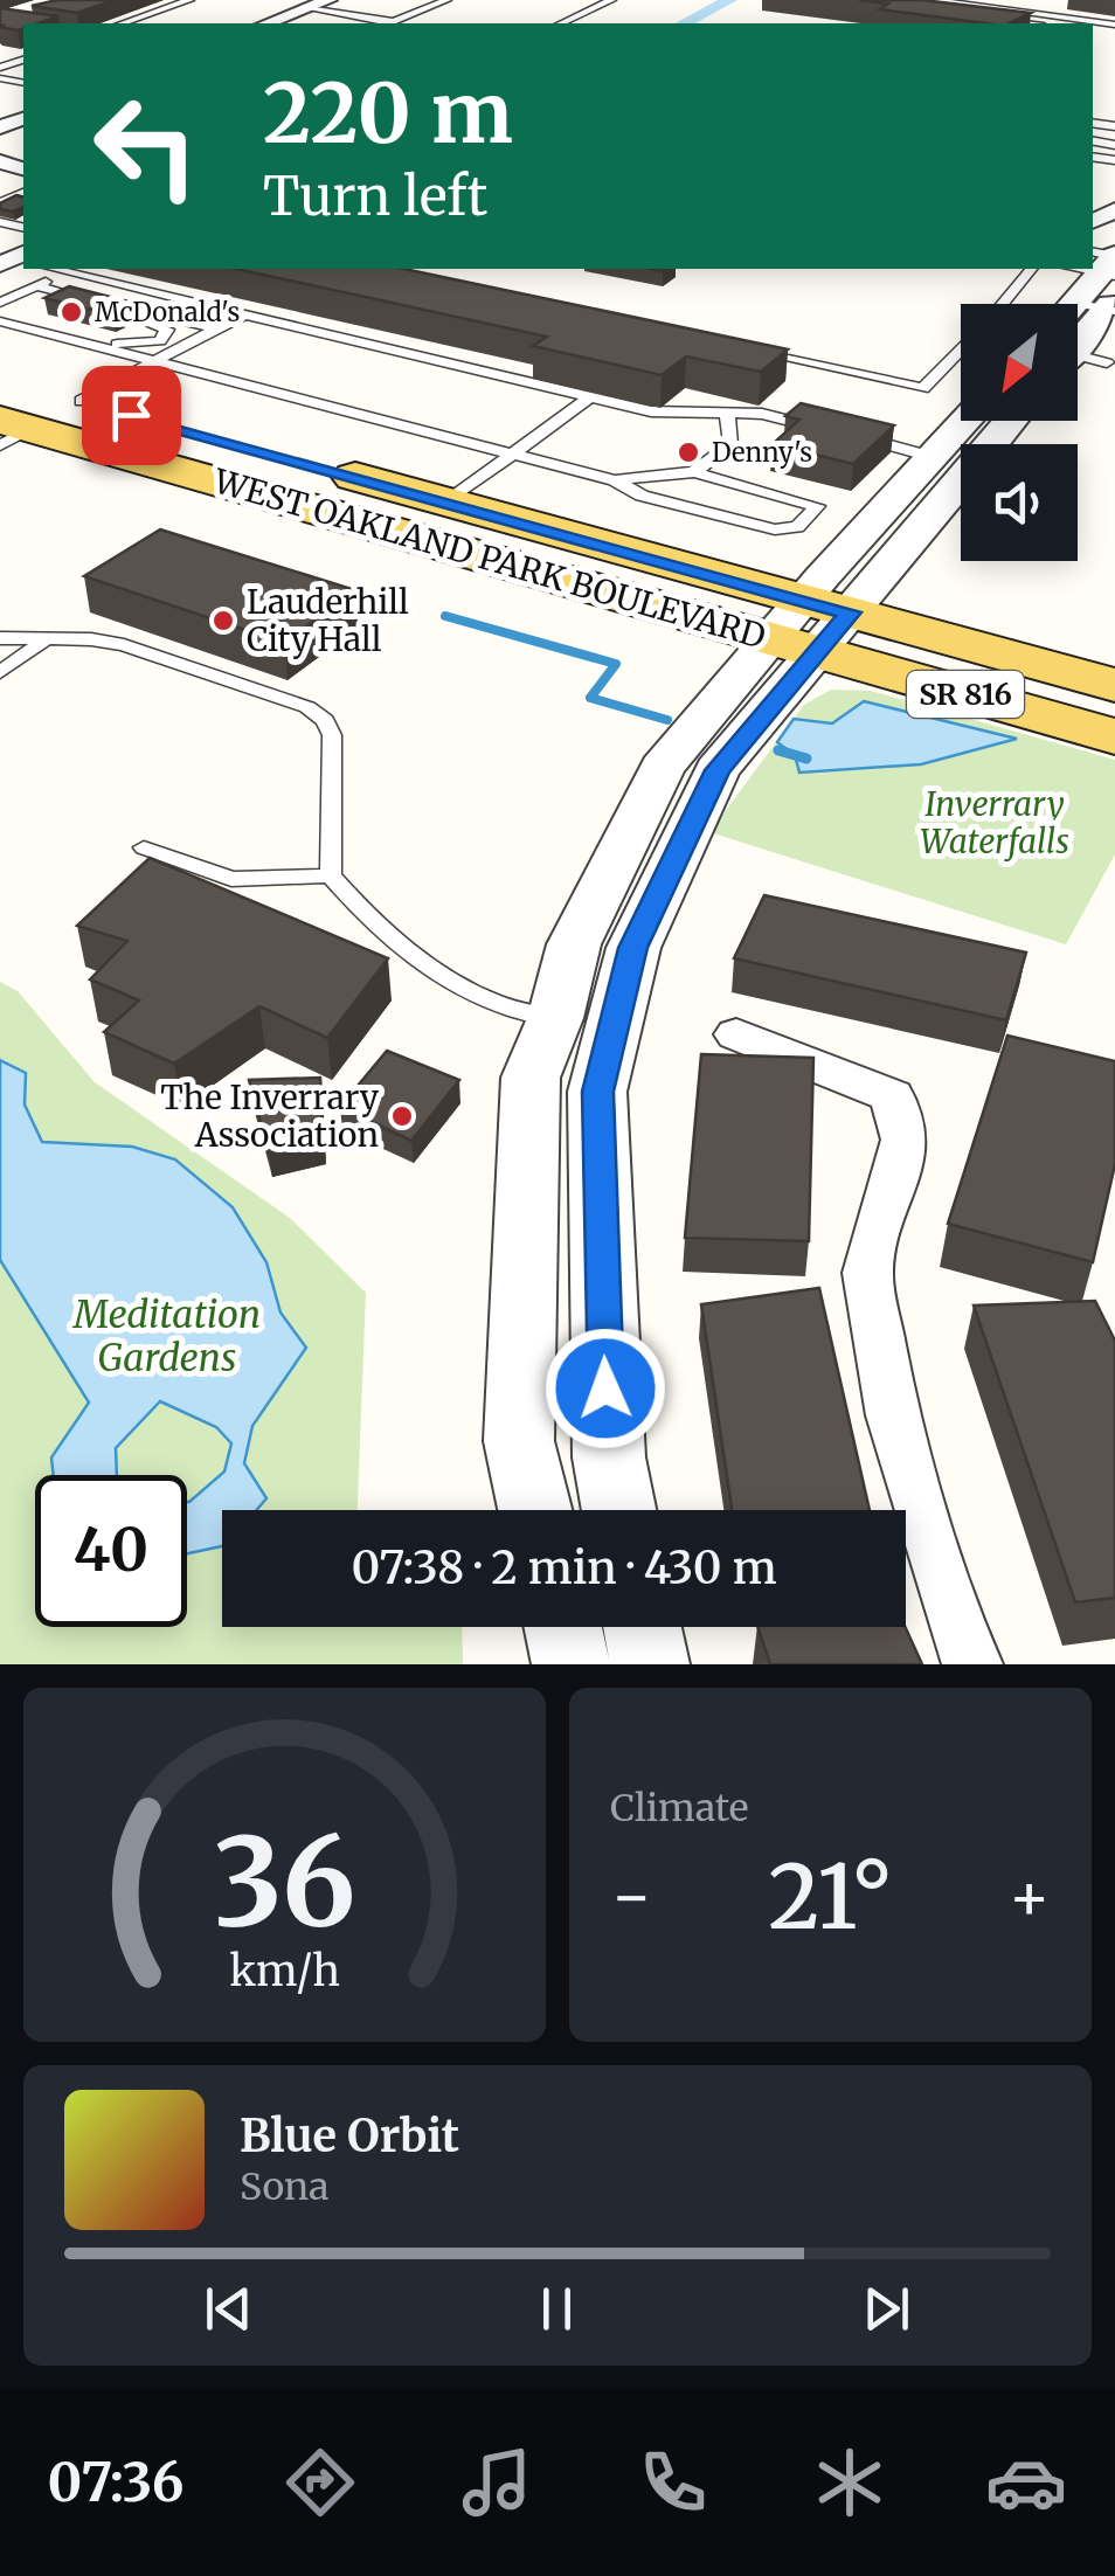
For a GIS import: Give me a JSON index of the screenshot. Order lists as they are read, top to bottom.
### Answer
{
  "streets": {
    "main road": ["WEST OAKLAND PARK BOULEVARD", "SR 816"]
  },
  "parks": ["Inverrary Waterfalls", "Meditation Gardens"],
  "places": [
    "McDonald's",
    "Denny's",
    "Lauderhill City Hall",
    "The Inverrary Association"
  ],
  "north": "bottom left",
  "page": {
    "turn": ["220 m", "Turn left"],
    "limit": "40",
    "trip": "07:38 · 2 min · 430 m",
    "tile": "Climate",
    "heat": ["−", "21°", "+"],
    "song": ["Blue Orbit", "Sona"],
    "tabs": "07:36",
    "gauge": ["36", "km/h"]
  }
}
